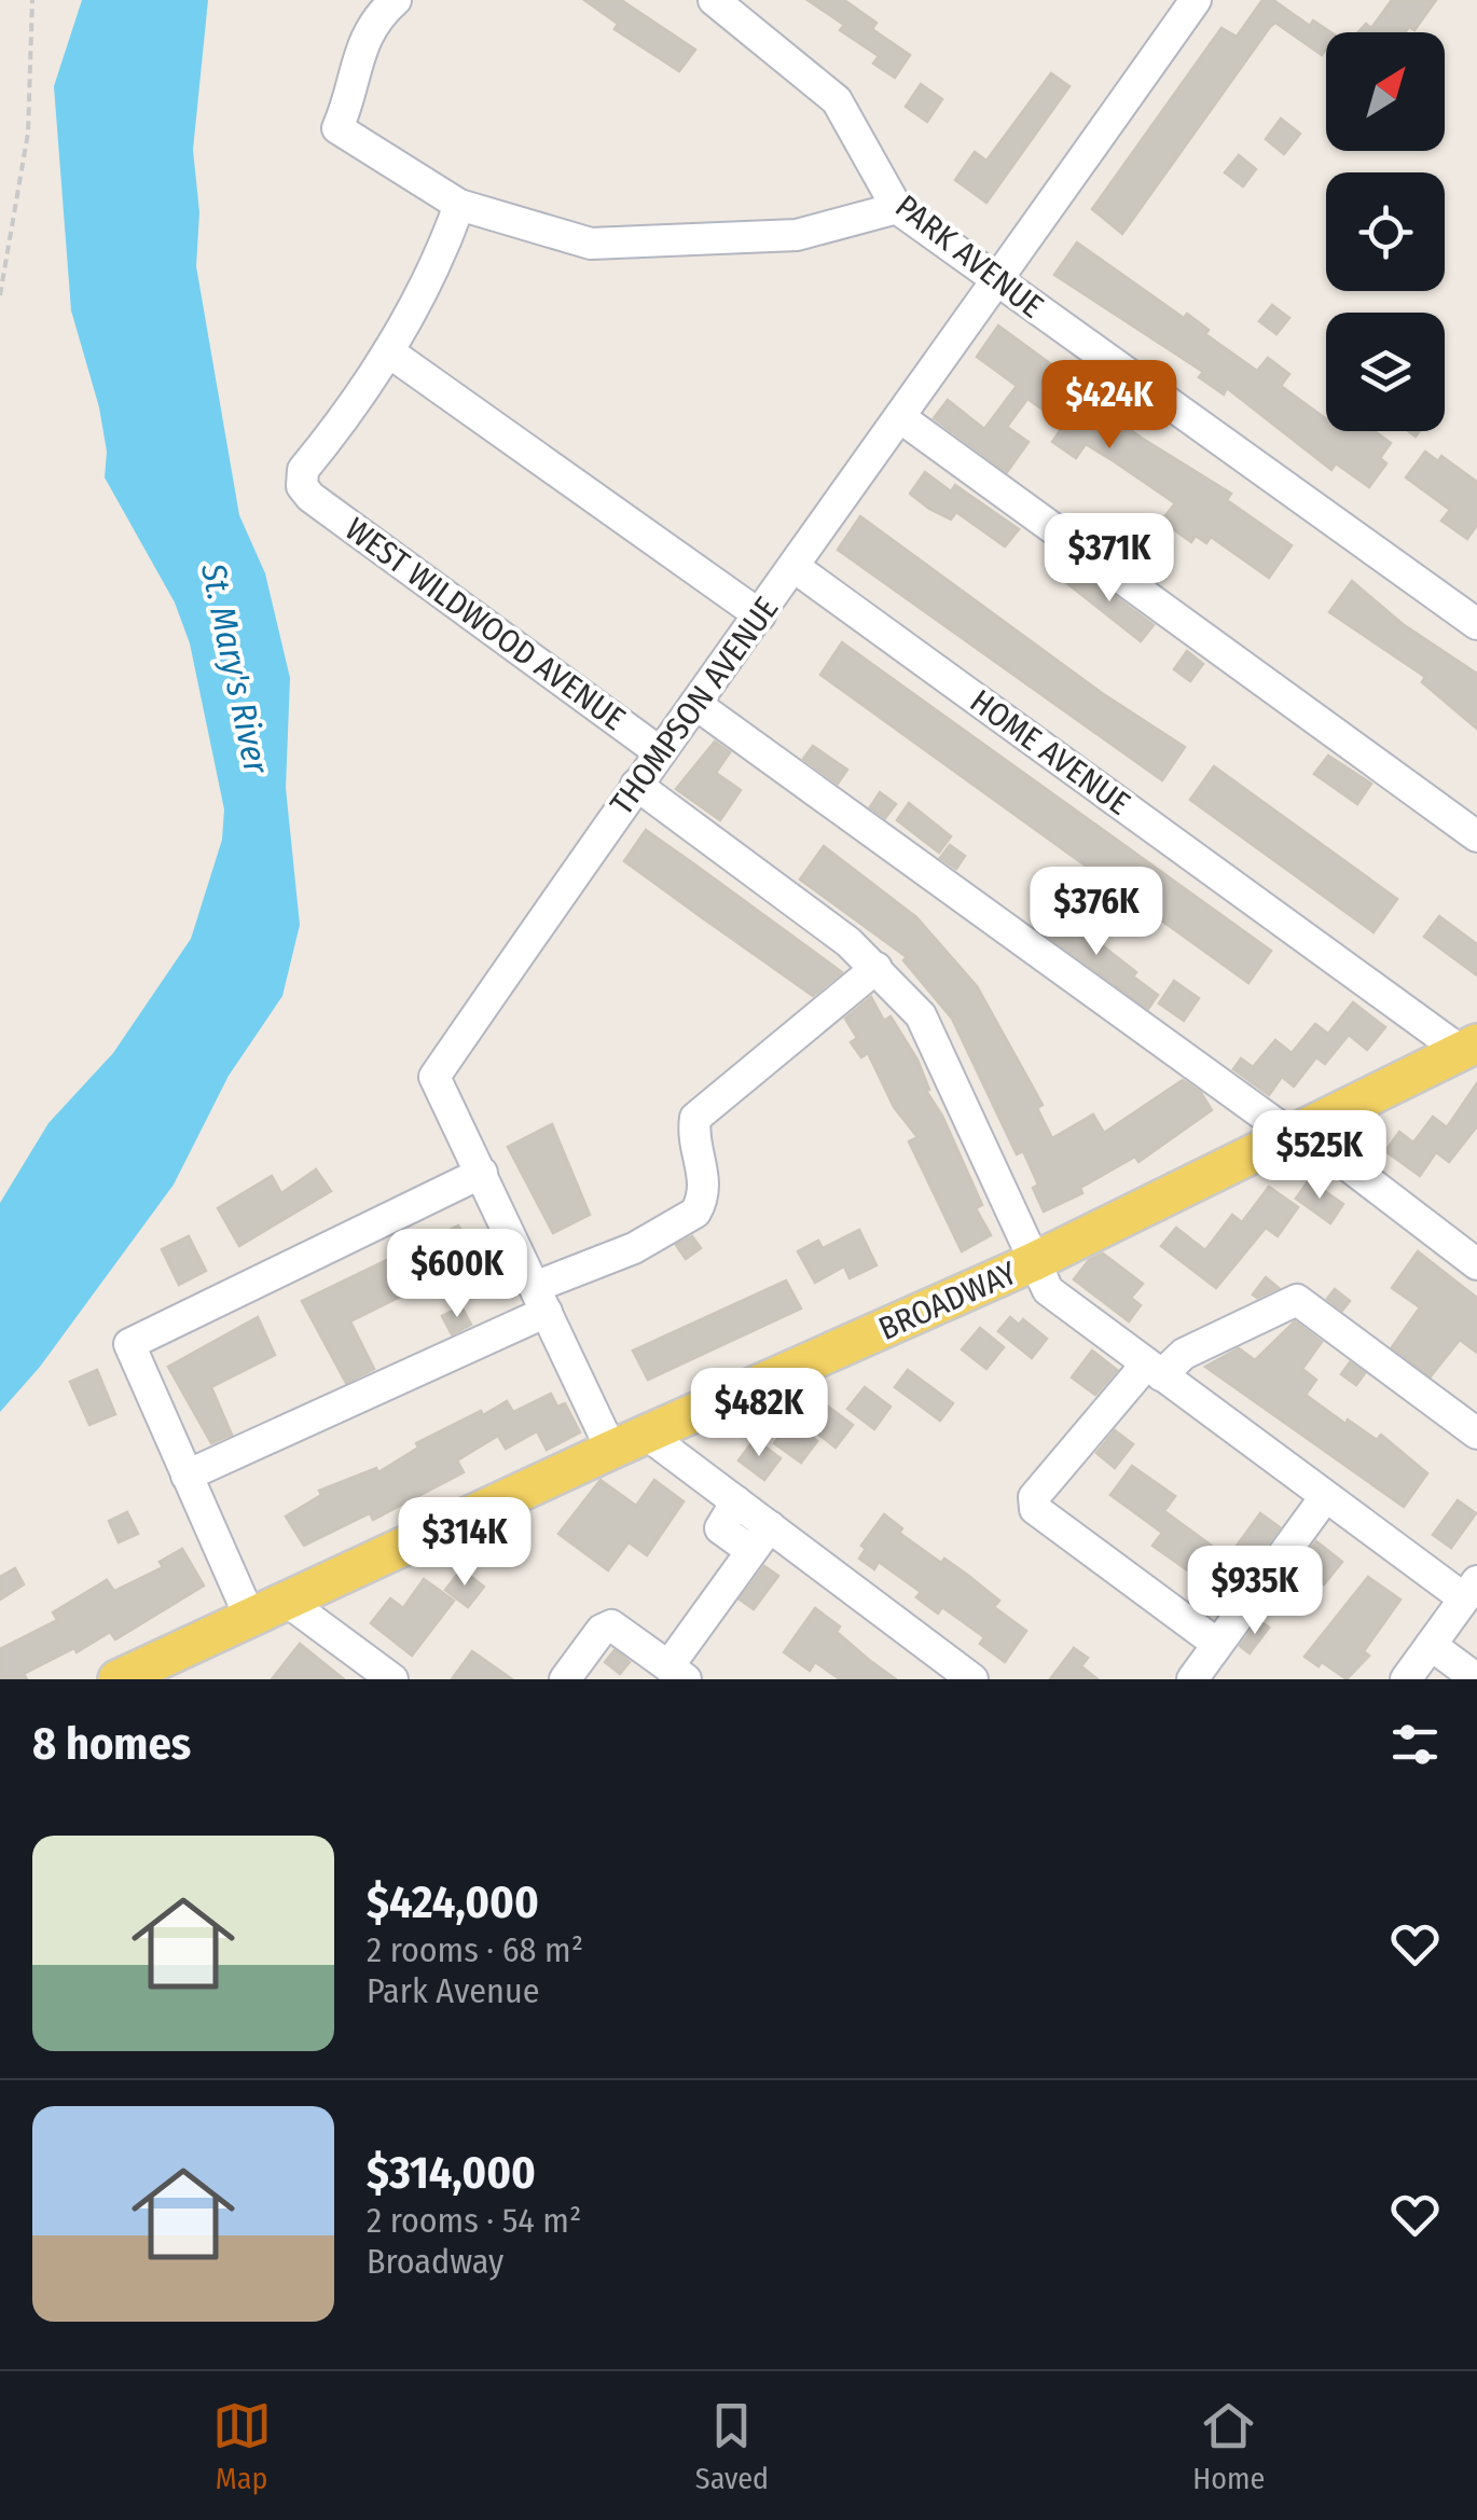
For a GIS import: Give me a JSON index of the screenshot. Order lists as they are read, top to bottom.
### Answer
{
  "streets": {
    "main road": ["BROADWAY"],
    "street": [
      "PARK AVENUE",
      "WEST WILDWOOD AVENUE",
      "THOMPSON AVENUE",
      "HOME AVENUE"
    ]
  },
  "crossings": [
    ["PARK AVENUE", "THOMPSON AVENUE"],
    ["WEST WILDWOOD AVENUE", "THOMPSON AVENUE"],
    ["THOMPSON AVENUE", "HOME AVENUE"],
    ["THOMPSON AVENUE", "BROADWAY"],
    ["HOME AVENUE", "BROADWAY"]
  ],
  "water": ["St. Mary's River"],
  "north": "top right",
  "page": {
    "price": [
      "$424K",
      "$371K",
      "$376K",
      "$525K",
      "$600K",
      "$482K",
      "$314K",
      "$935K"
    ],
    "heading": "8 homes",
    "list": [
      {
        "name": "$424,000",
        "note": "2 rooms · 68 m² · Park Avenue"
      },
      {
        "name": "$314,000",
        "note": "2 rooms · 54 m² · Broadway"
      }
    ],
    "tabs": ["Map", "Saved", "Home"]
  }
}
